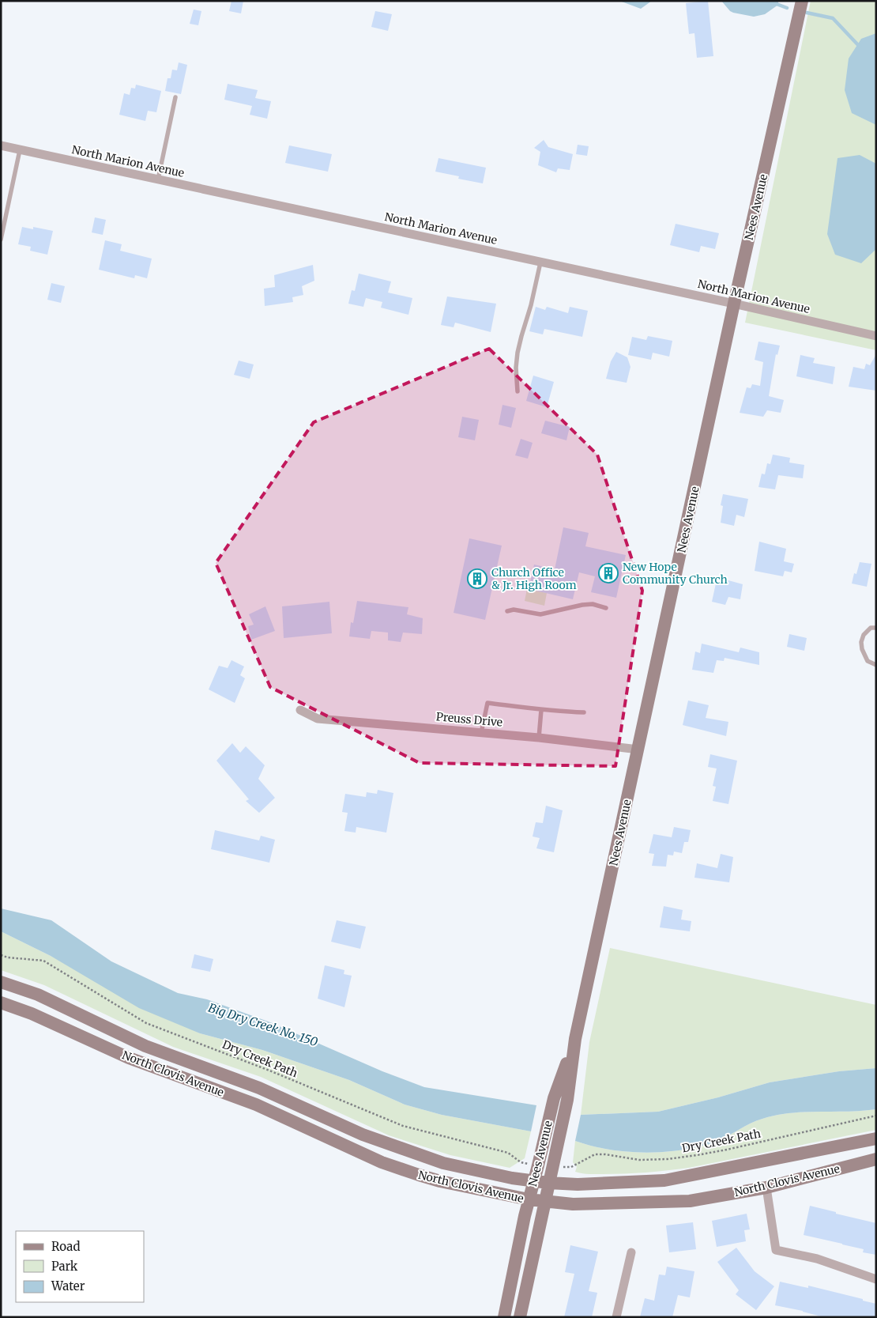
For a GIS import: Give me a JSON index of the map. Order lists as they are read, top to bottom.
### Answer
{
  "streets": {
    "main road": ["Nees Avenue", "North Clovis Avenue"],
    "street": ["North Marion Avenue", "Preuss Drive"],
    "path": ["Dry Creek Path"]
  },
  "crossings": [
    ["North Marion Avenue", "Nees Avenue"],
    ["Nees Avenue", "Preuss Drive"],
    ["Nees Avenue", "North Clovis Avenue"]
  ],
  "water": ["Big Dry Creek No. 150"],
  "places": {
    "building": ["New Hope Community Church", "Church Office & Jr. High Room"]
  },
  "legend": ["Road", "Park", "Water"]
}
